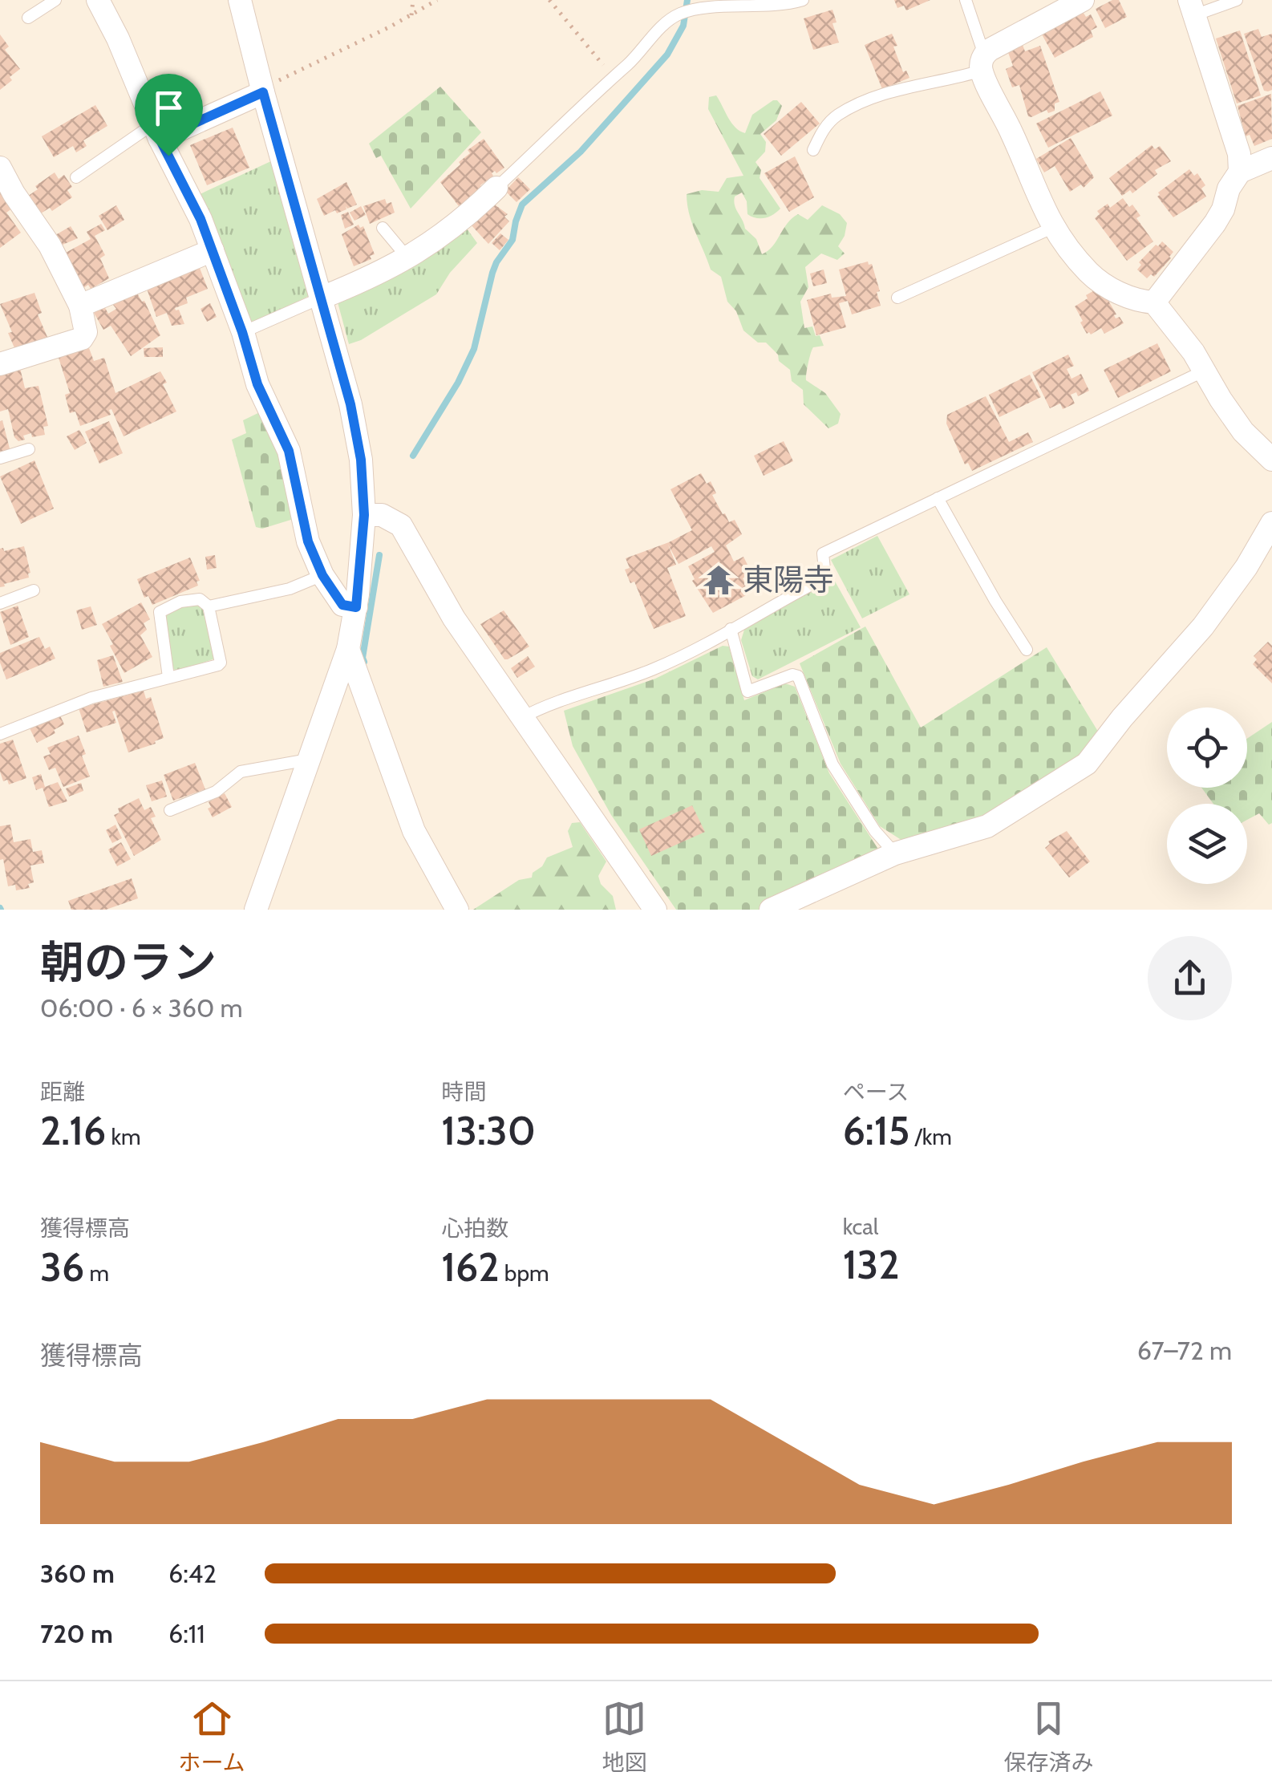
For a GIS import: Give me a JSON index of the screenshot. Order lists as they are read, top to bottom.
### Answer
{
  "places": {
    "temple": ["東陽寺"]
  },
  "page": {
    "heading": ["朝のラン", "06:00 · 6 × 360 m"],
    "stats": [
      ["距離", "2.16 km"],
      ["時間", "13:30"],
      ["ペース", "6:15 /km"],
      ["獲得標高", "36 m"],
      ["心拍数", "162 bpm"],
      ["kcal", "132"]
    ],
    "chart": ["獲得標高", "67–72 m"],
    "list": [
      {
        "name": "360 m",
        "note": "6:42"
      },
      {
        "name": "720 m",
        "note": "6:11"
      }
    ],
    "tabs": ["ホーム", "地図", "保存済み"]
  }
}
